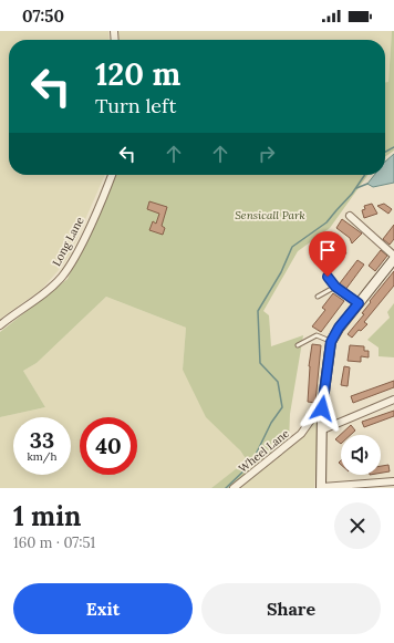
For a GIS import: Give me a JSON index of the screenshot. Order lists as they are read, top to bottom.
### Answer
{
  "streets": {
    "street": ["Long Lane", "Wheel Lane"]
  },
  "parks": ["Sensicall Park"],
  "page": {
    "status": "07:50",
    "turn": ["120 m", "Turn left"],
    "speed": "33 km/h",
    "limit": "40",
    "heading": ["1 min", "160 m · 07:51"],
    "buttons": ["Exit", "Share"]
  }
}
